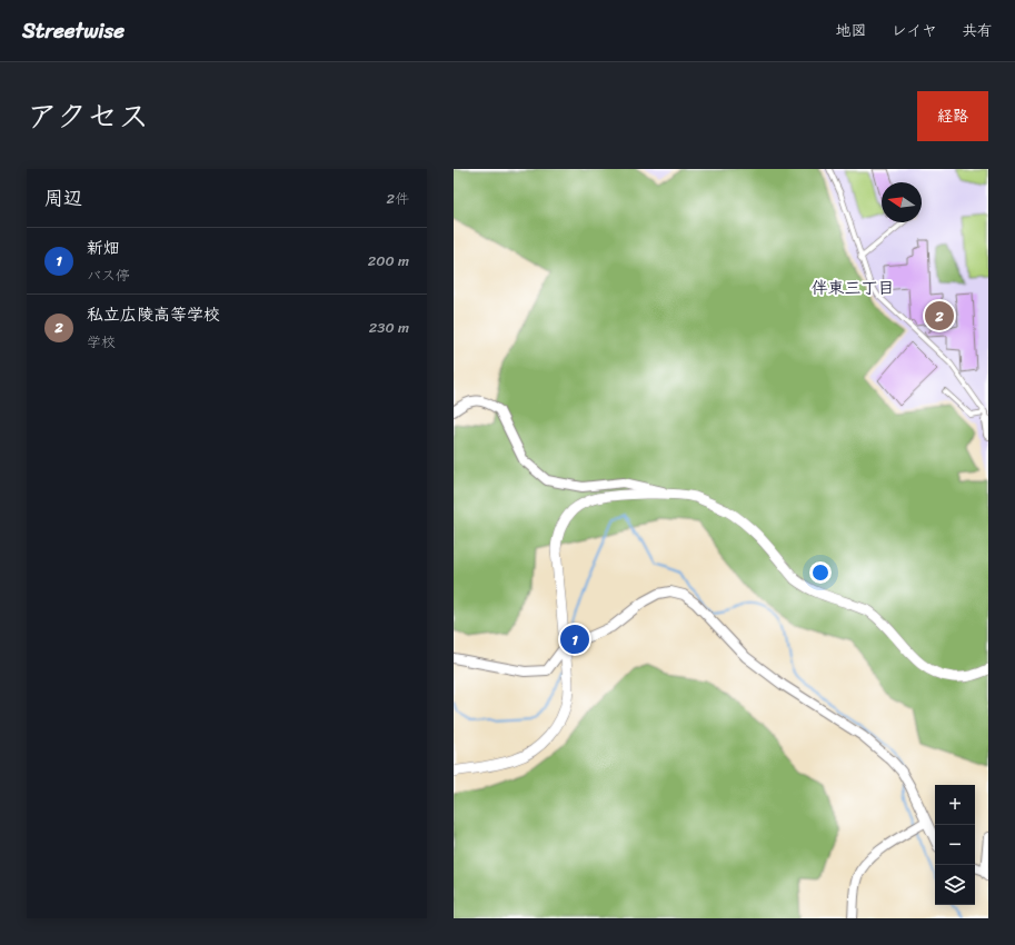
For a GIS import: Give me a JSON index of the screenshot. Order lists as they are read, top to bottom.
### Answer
{
  "districts": ["伴東三丁目"],
  "north": "left",
  "page": {
    "header": "Streetwise",
    "nav": ["地図", "レイヤ", "共有"],
    "title": "アクセス",
    "buttons": "経路",
    "heading": ["周辺", "2件"],
    "list": [
      {
        "mark": "1",
        "name": "新畑",
        "note": "バス停",
        "value": "200 m"
      },
      {
        "mark": "2",
        "name": "私立広陵高等学校",
        "note": "学校",
        "value": "230 m"
      }
    ],
    "pins": ["2", "1"],
    "map_buttons": ["+", "−"]
  }
}
